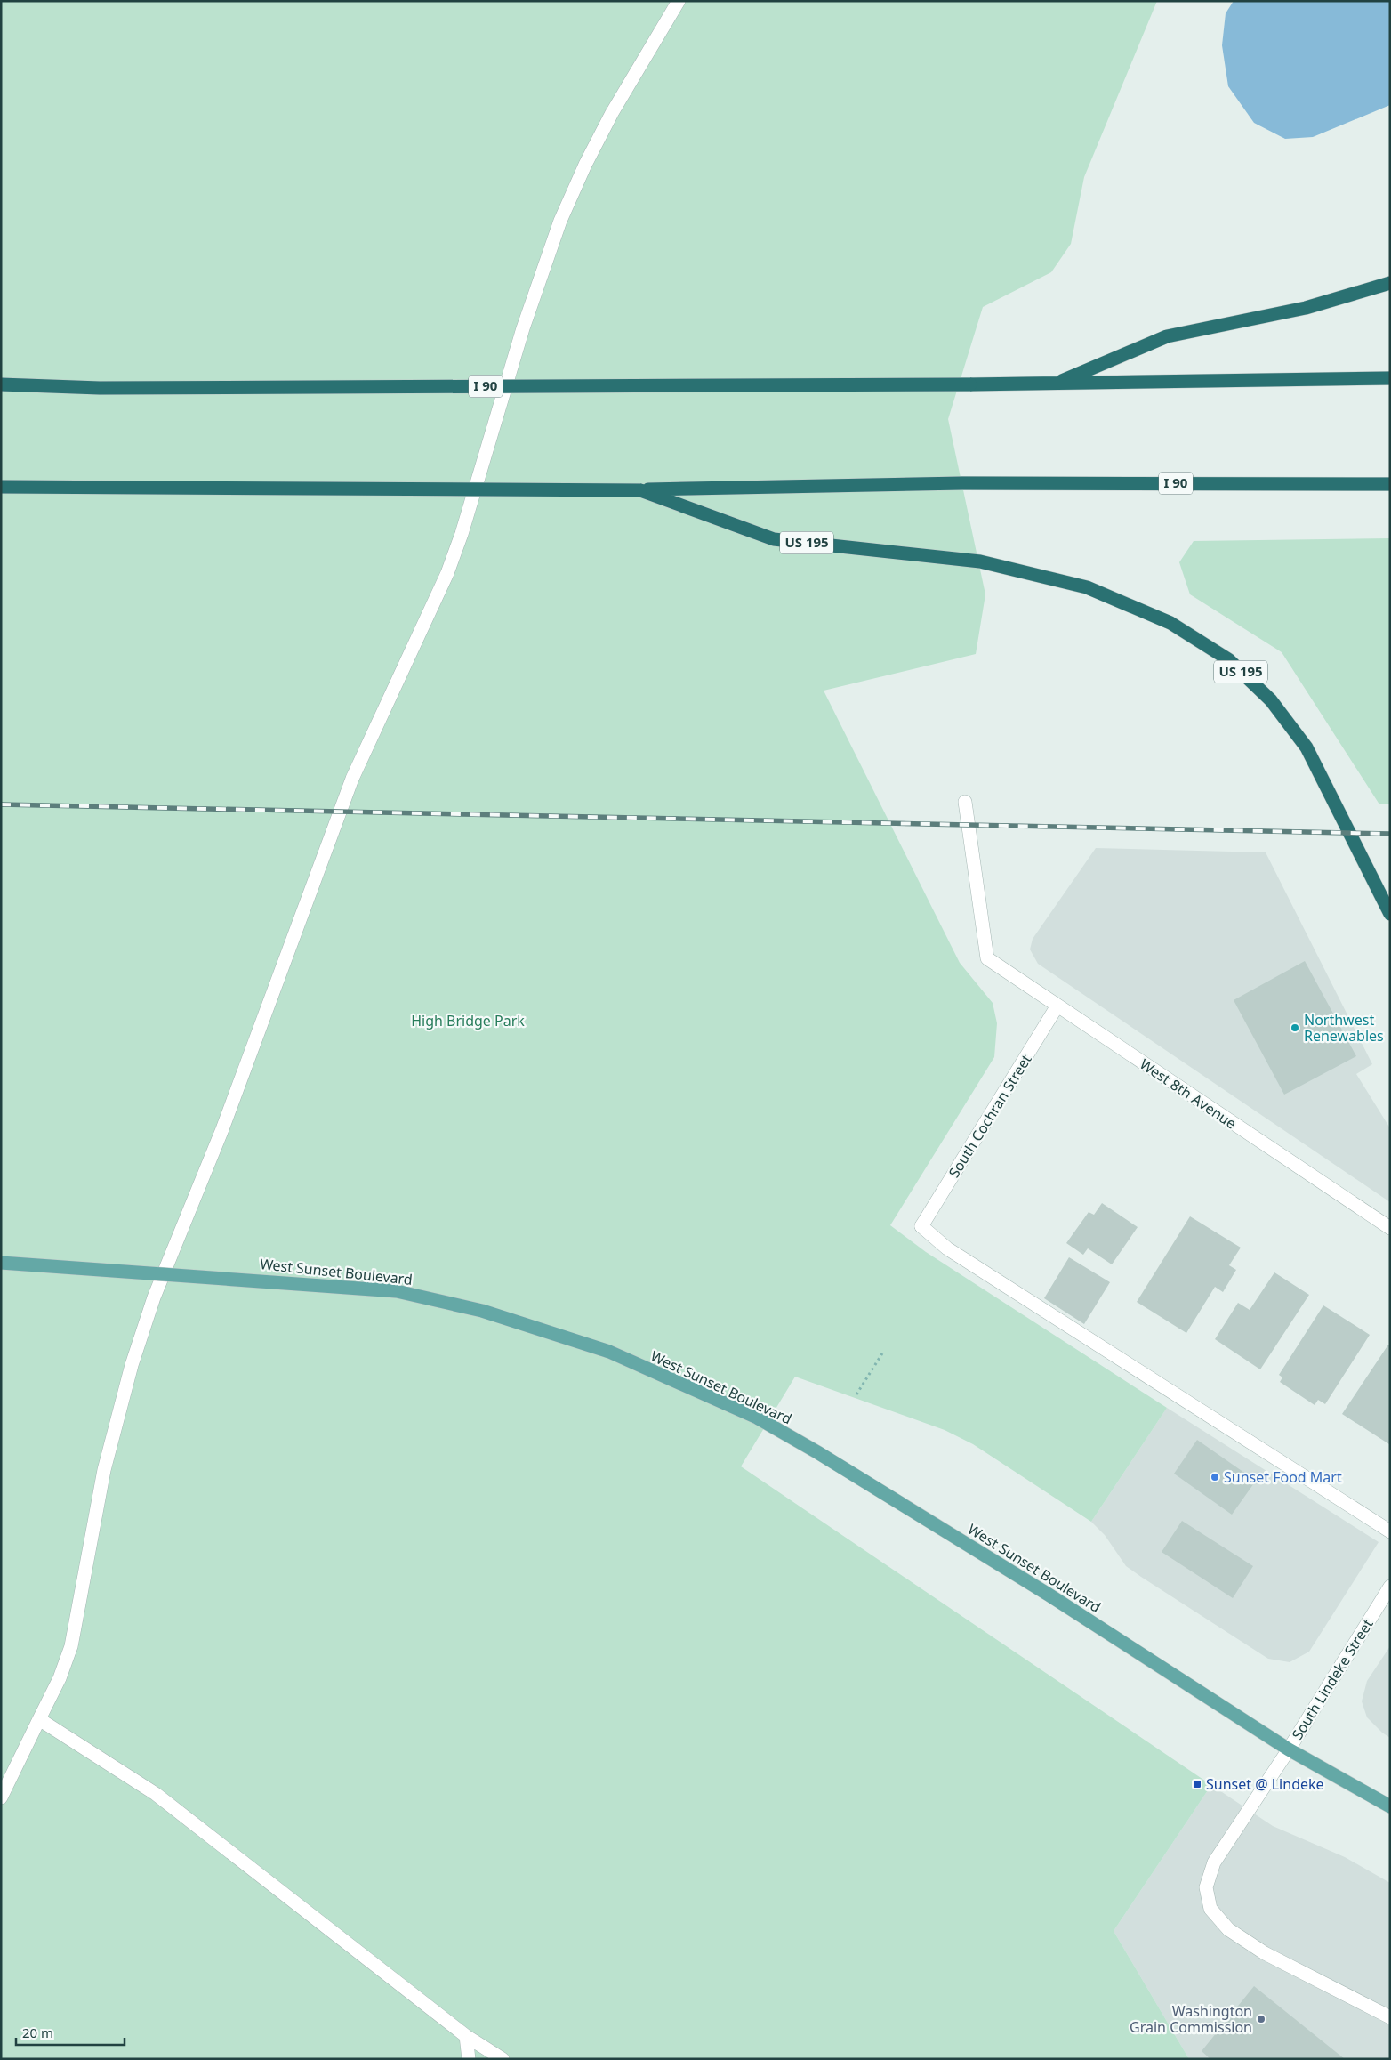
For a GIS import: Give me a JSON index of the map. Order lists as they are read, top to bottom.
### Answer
{
  "streets": {
    "highway": ["I 90", "US 195"],
    "main road": ["West Sunset Boulevard"],
    "street": ["West 8th Avenue", "South Cochran Street", "South Lindeke Street"]
  },
  "crossings": [
    ["I 90", "US 195"],
    ["West 8th Avenue", "South Cochran Street"],
    ["West Sunset Boulevard", "South Lindeke Street"]
  ],
  "parks": ["High Bridge Park"],
  "places": {
    "other": ["Northwest Renewables", "Sunset Food Mart", "Washington Grain Commission"],
    "transit": ["Sunset @ Lindeke"]
  },
  "scale_bar": "20 m"
}
